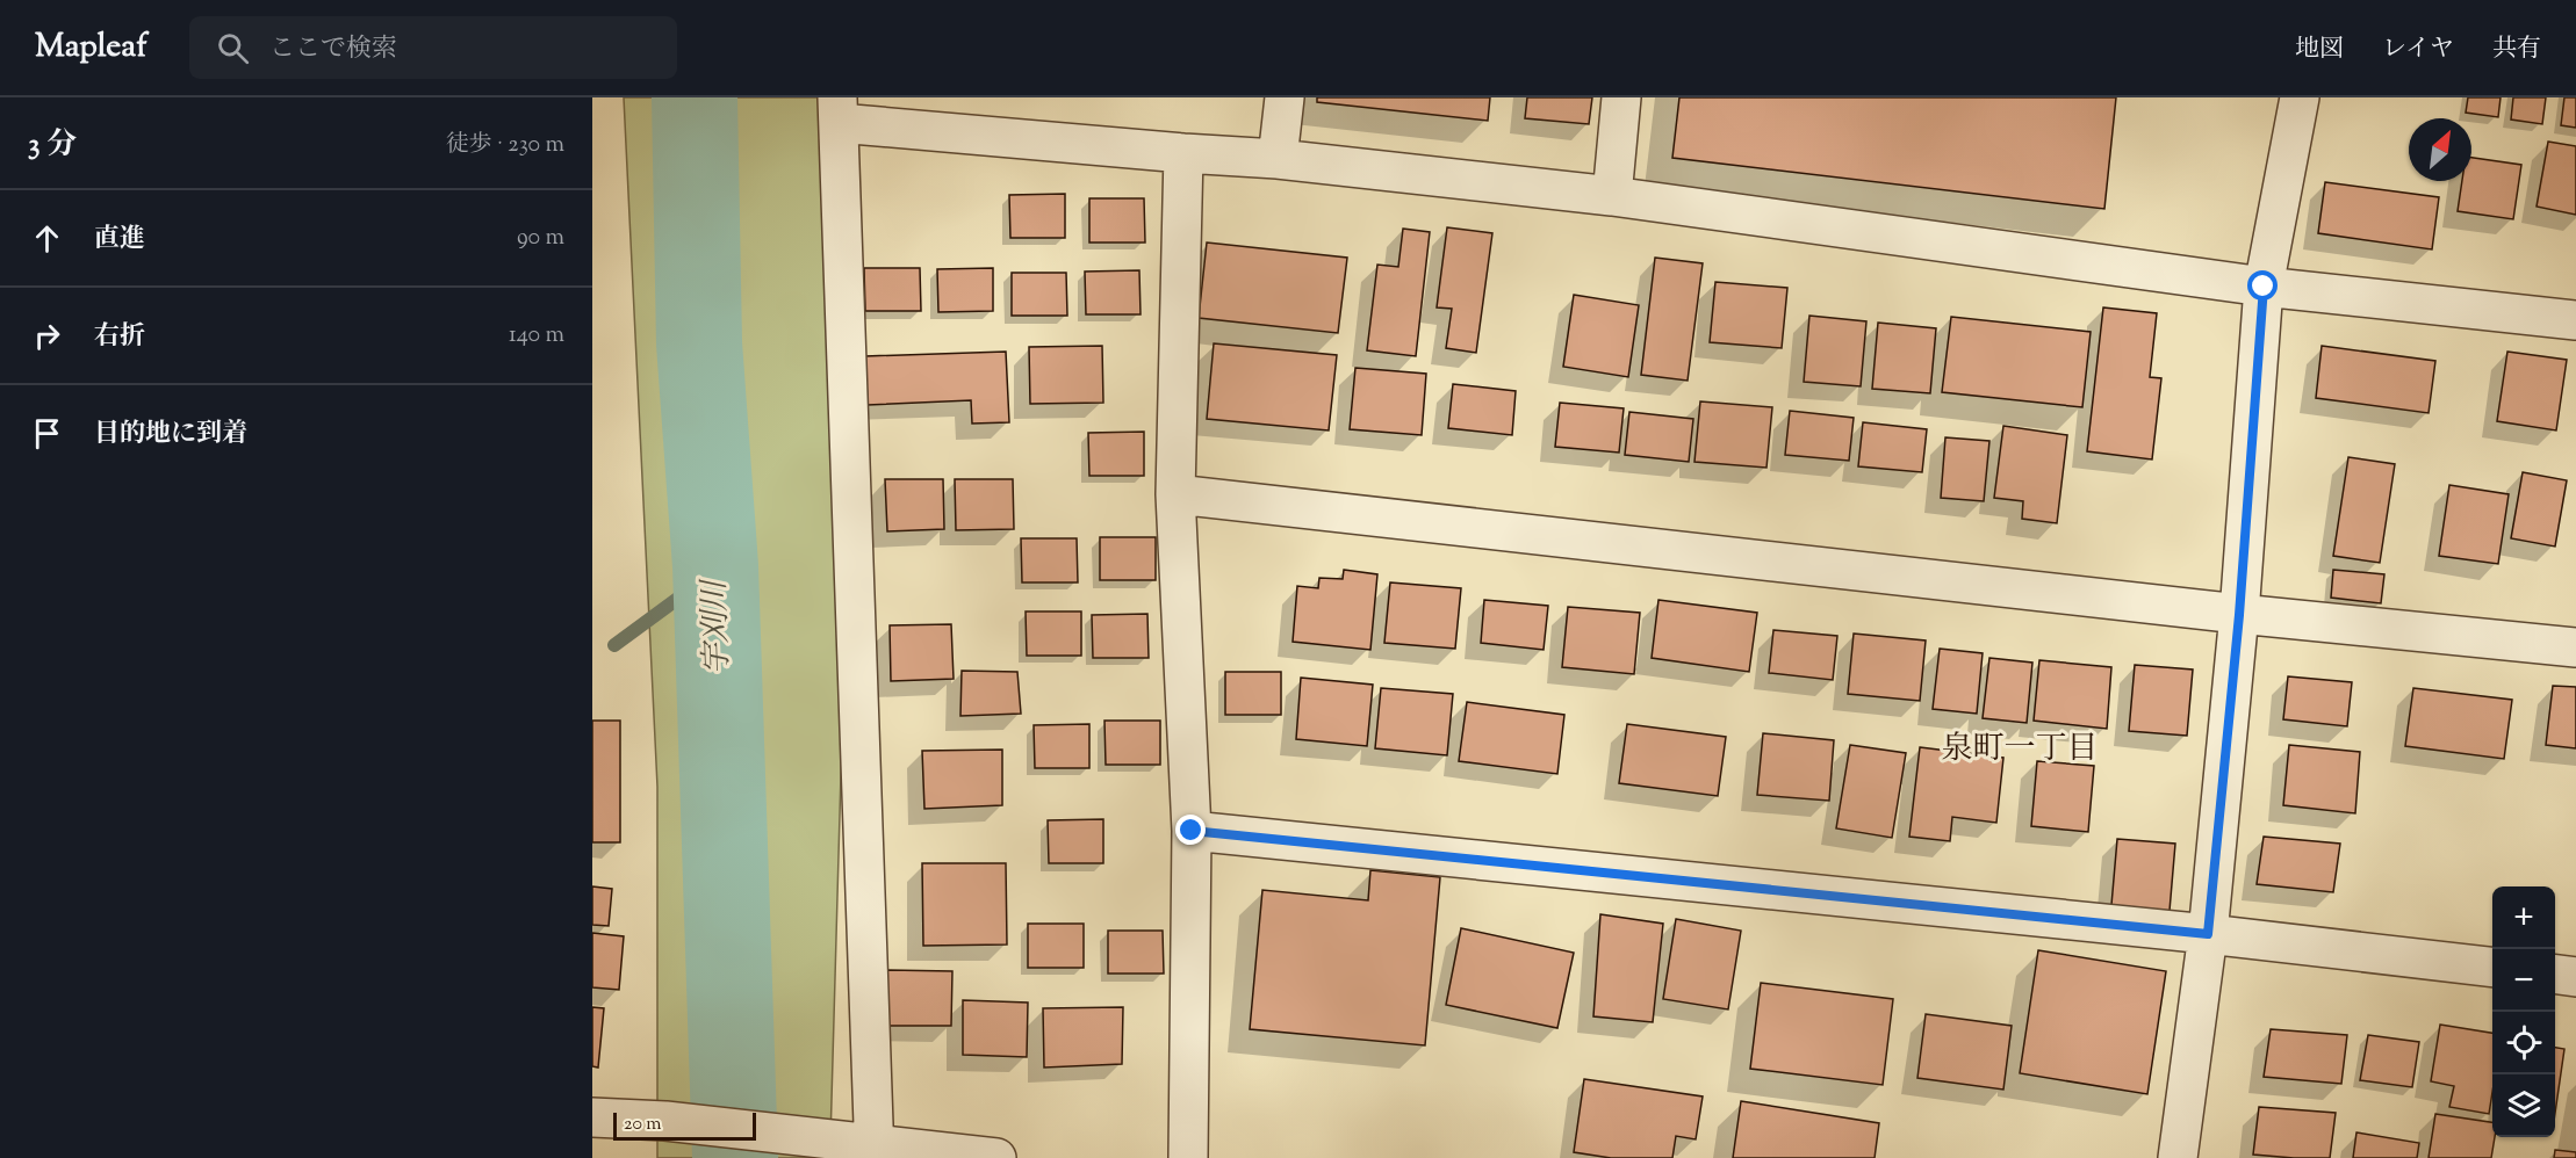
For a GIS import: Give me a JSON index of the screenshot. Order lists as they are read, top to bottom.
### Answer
{
  "districts": ["泉町一丁目"],
  "water": ["宇刈川"],
  "scale_bar": "20 m",
  "north": "top right",
  "page": {
    "header": "Mapleaf",
    "search": "ここで検索",
    "nav": ["地図", "レイヤ", "共有"],
    "heading": ["3 分", "徒歩 · 230 m"],
    "list": [
      ["直進", "90 m"],
      ["右折", "140 m"],
      "目的地に到着"
    ],
    "map_buttons": ["+", "−"],
    "scale": "20 m"
  }
}
